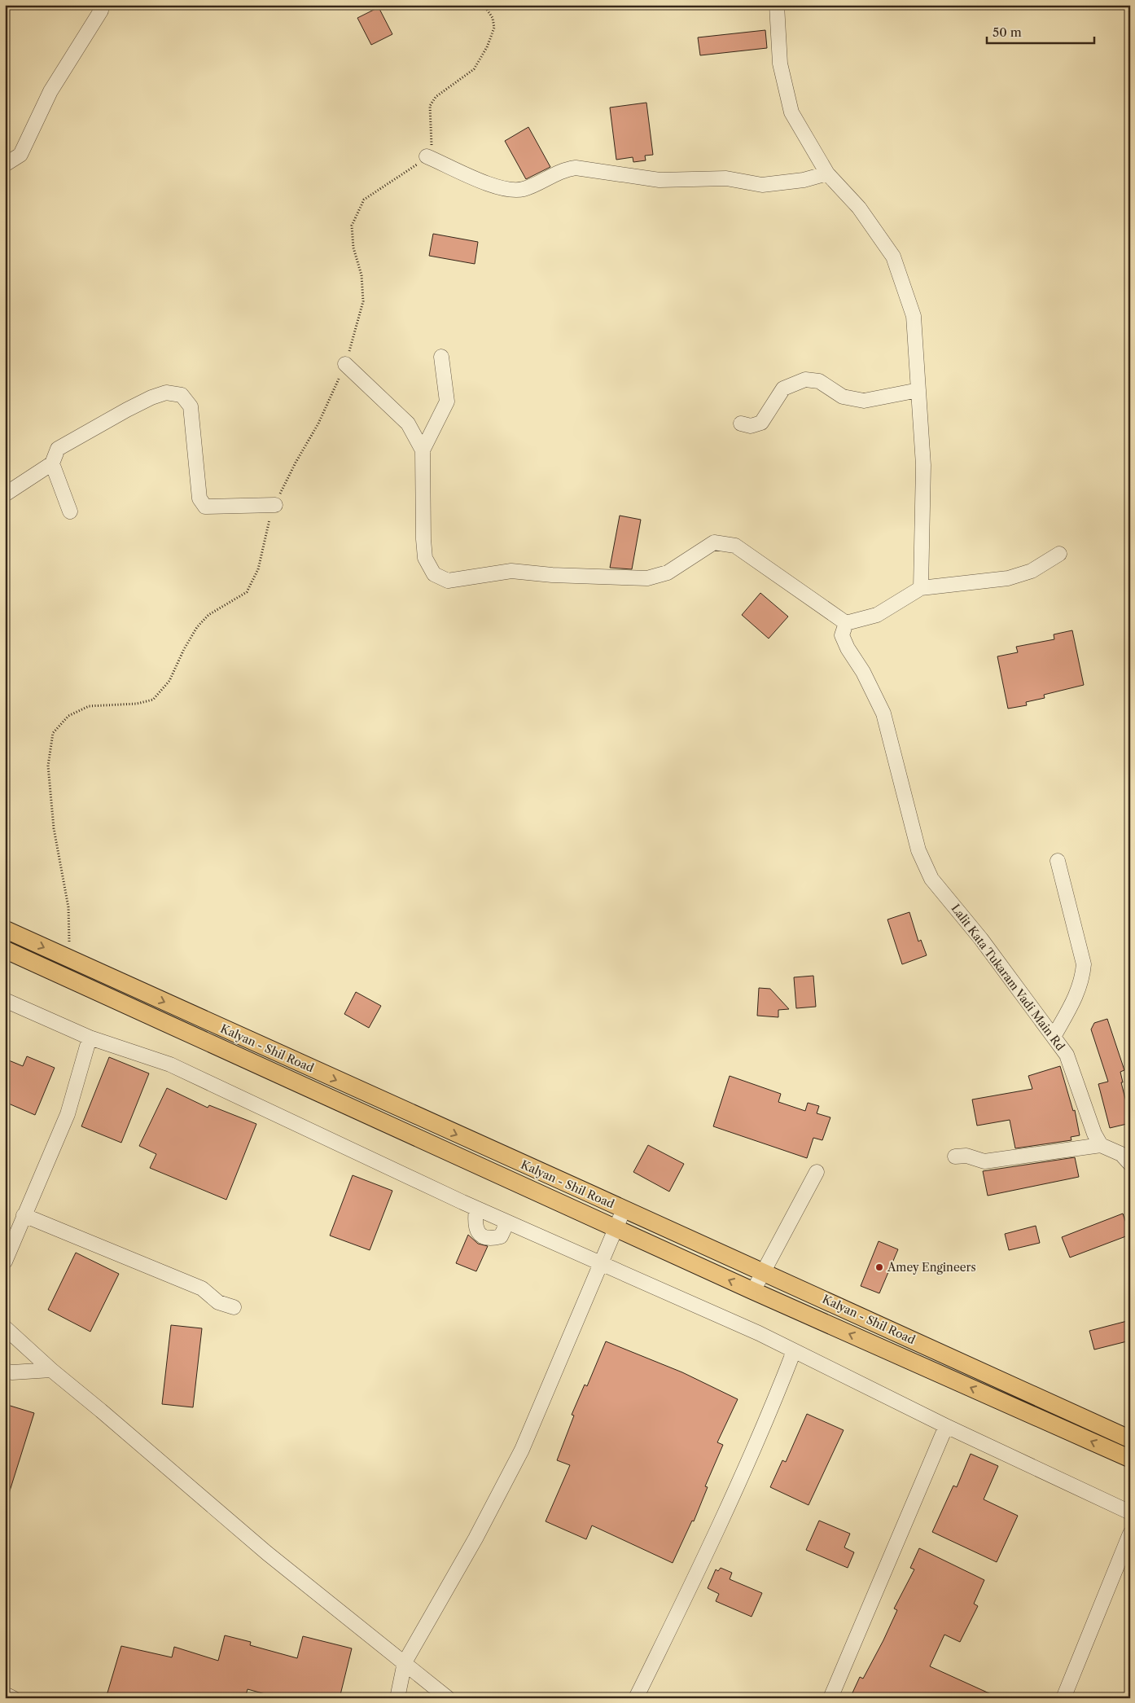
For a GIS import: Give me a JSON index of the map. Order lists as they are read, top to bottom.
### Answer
{
  "streets": {
    "main road": ["Kalyan - Shil Road"],
    "street": ["Lalit Kata Tukaram Vadi Main Rd"]
  },
  "places": ["Amey Engineers"],
  "scale_bar": "50 m"
}
